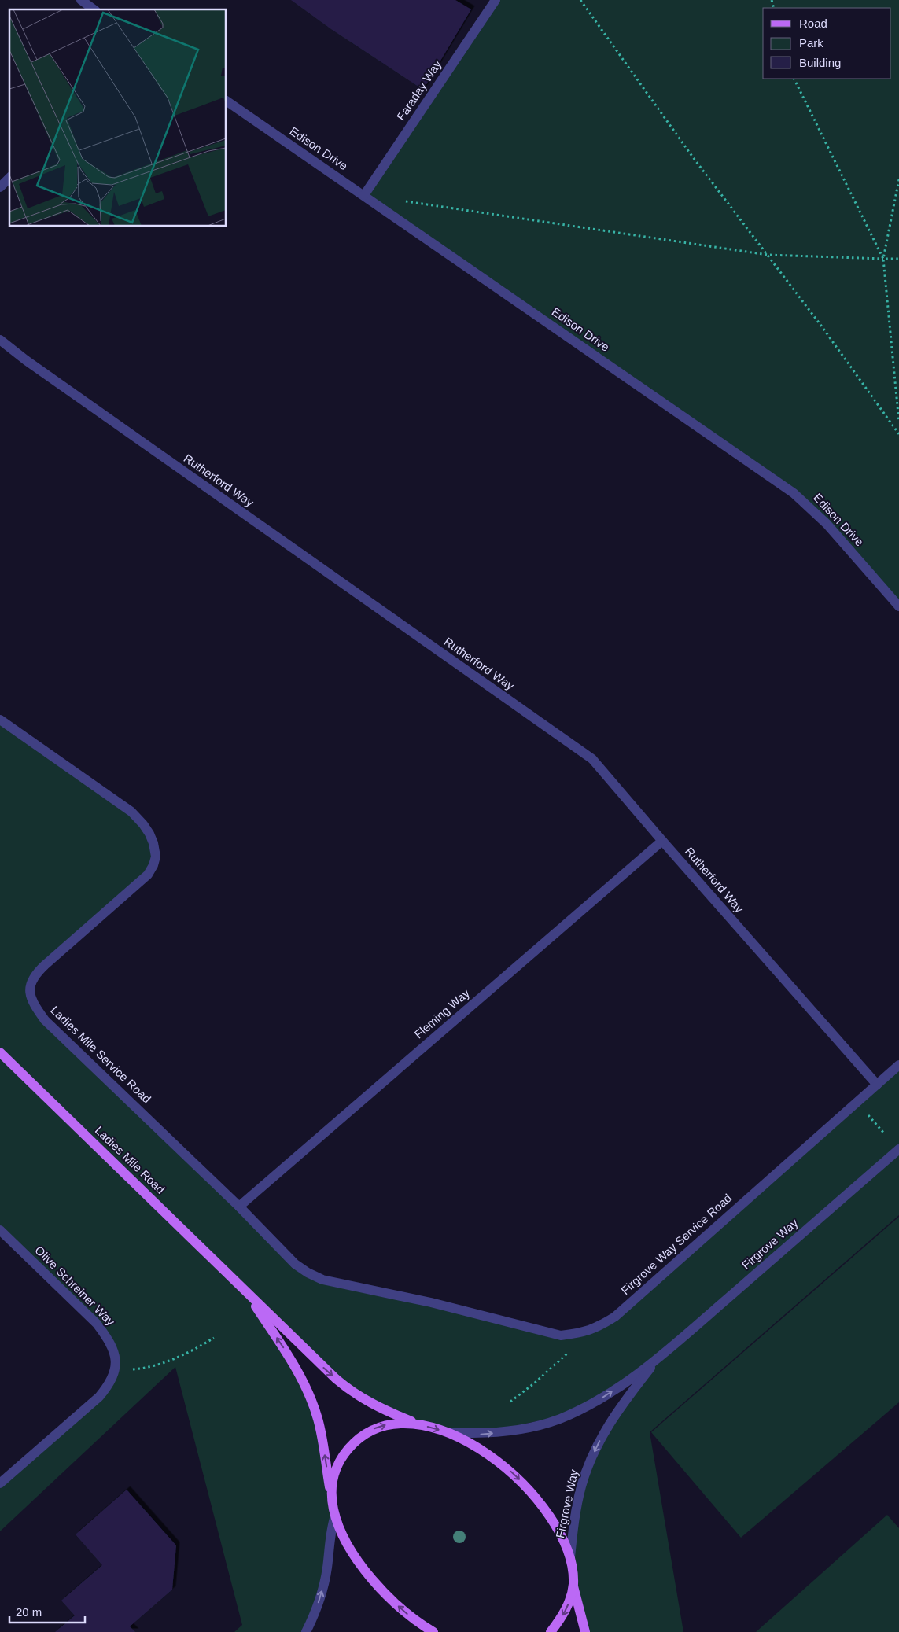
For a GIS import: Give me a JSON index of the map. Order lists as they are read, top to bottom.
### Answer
{
  "streets": {
    "main road": ["Ladies Mile Road"],
    "street": [
      "Faraday Way",
      "Edison Drive",
      "Rutherford Way",
      "Fleming Way",
      "Ladies Mile Service Road",
      "Firgrove Way Service Road",
      "Firgrove Way",
      "Olive Schreiner Way"
    ]
  },
  "crossings": [
    ["Faraday Way", "Edison Drive"],
    ["Rutherford Way", "Fleming Way"],
    ["Rutherford Way", "Firgrove Way Service Road"],
    ["Fleming Way", "Ladies Mile Service Road"],
    ["Ladies Mile Service Road", "Firgrove Way Service Road"]
  ],
  "legend": ["Road", "Park", "Building"],
  "scale_bar": "20 m"
}
